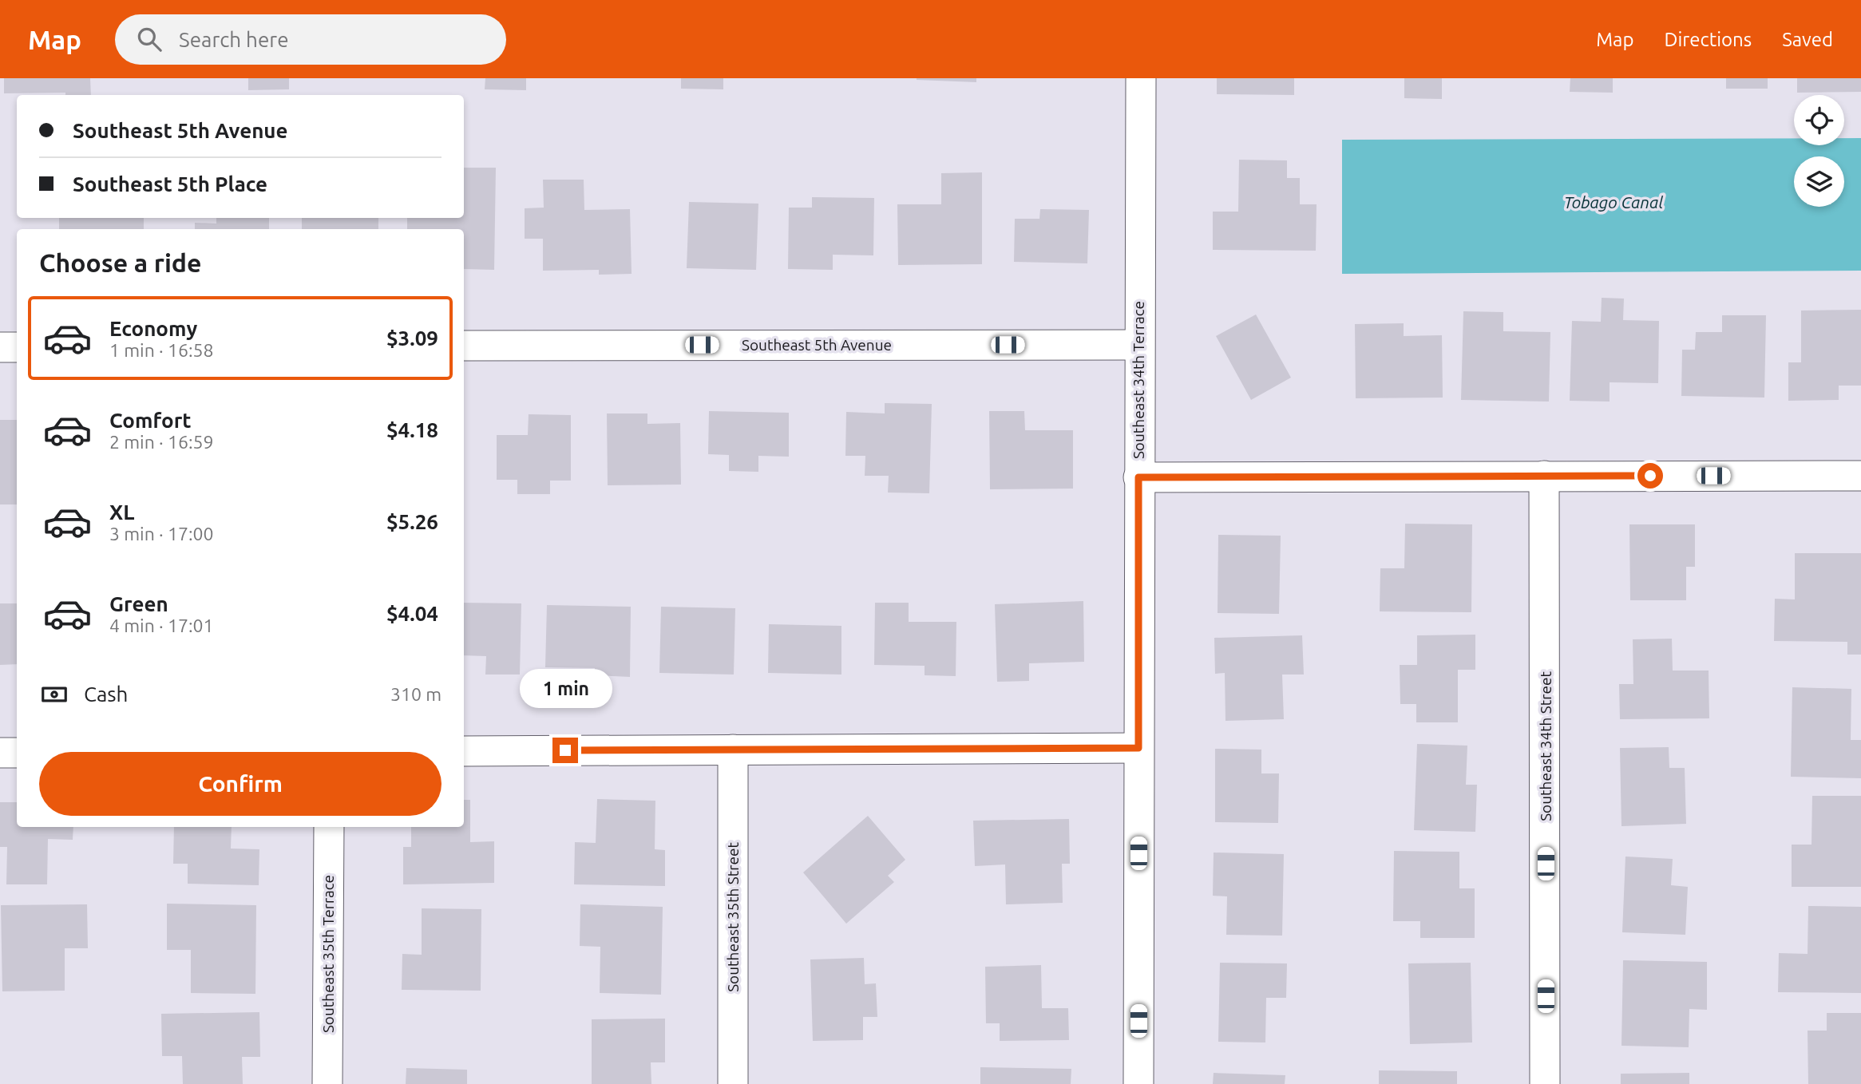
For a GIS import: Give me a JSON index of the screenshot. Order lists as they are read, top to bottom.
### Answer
{
  "streets": {
    "street": [
      "Southeast 5th Avenue",
      "Southeast 34th Terrace",
      "Southeast 34th Street",
      "Southeast 35th Street",
      "Southeast 35th Terrace"
    ]
  },
  "crossings": [
    ["Southeast 5th Avenue", "Southeast 34th Terrace"]
  ],
  "water": ["Tobago Canal"],
  "page": {
    "header": "Map",
    "search": "Search here",
    "nav": ["Map", "Directions", "Saved"],
    "banner": ["Southeast 5th Avenue", "Southeast 5th Place"],
    "heading": "Choose a ride",
    "list": [
      {
        "name": "Economy",
        "note": "1 min · 16:58",
        "value": "$3.09"
      },
      {
        "name": "Comfort",
        "note": "2 min · 16:59",
        "value": "$4.18"
      },
      {
        "name": "XL",
        "note": "3 min · 17:00",
        "value": "$5.26"
      },
      {
        "name": "Green",
        "note": "4 min · 17:01",
        "value": "$4.04"
      }
    ],
    "pay": ["Cash", "310 m"],
    "bubble": "1 min",
    "buttons": "Confirm"
  }
}
